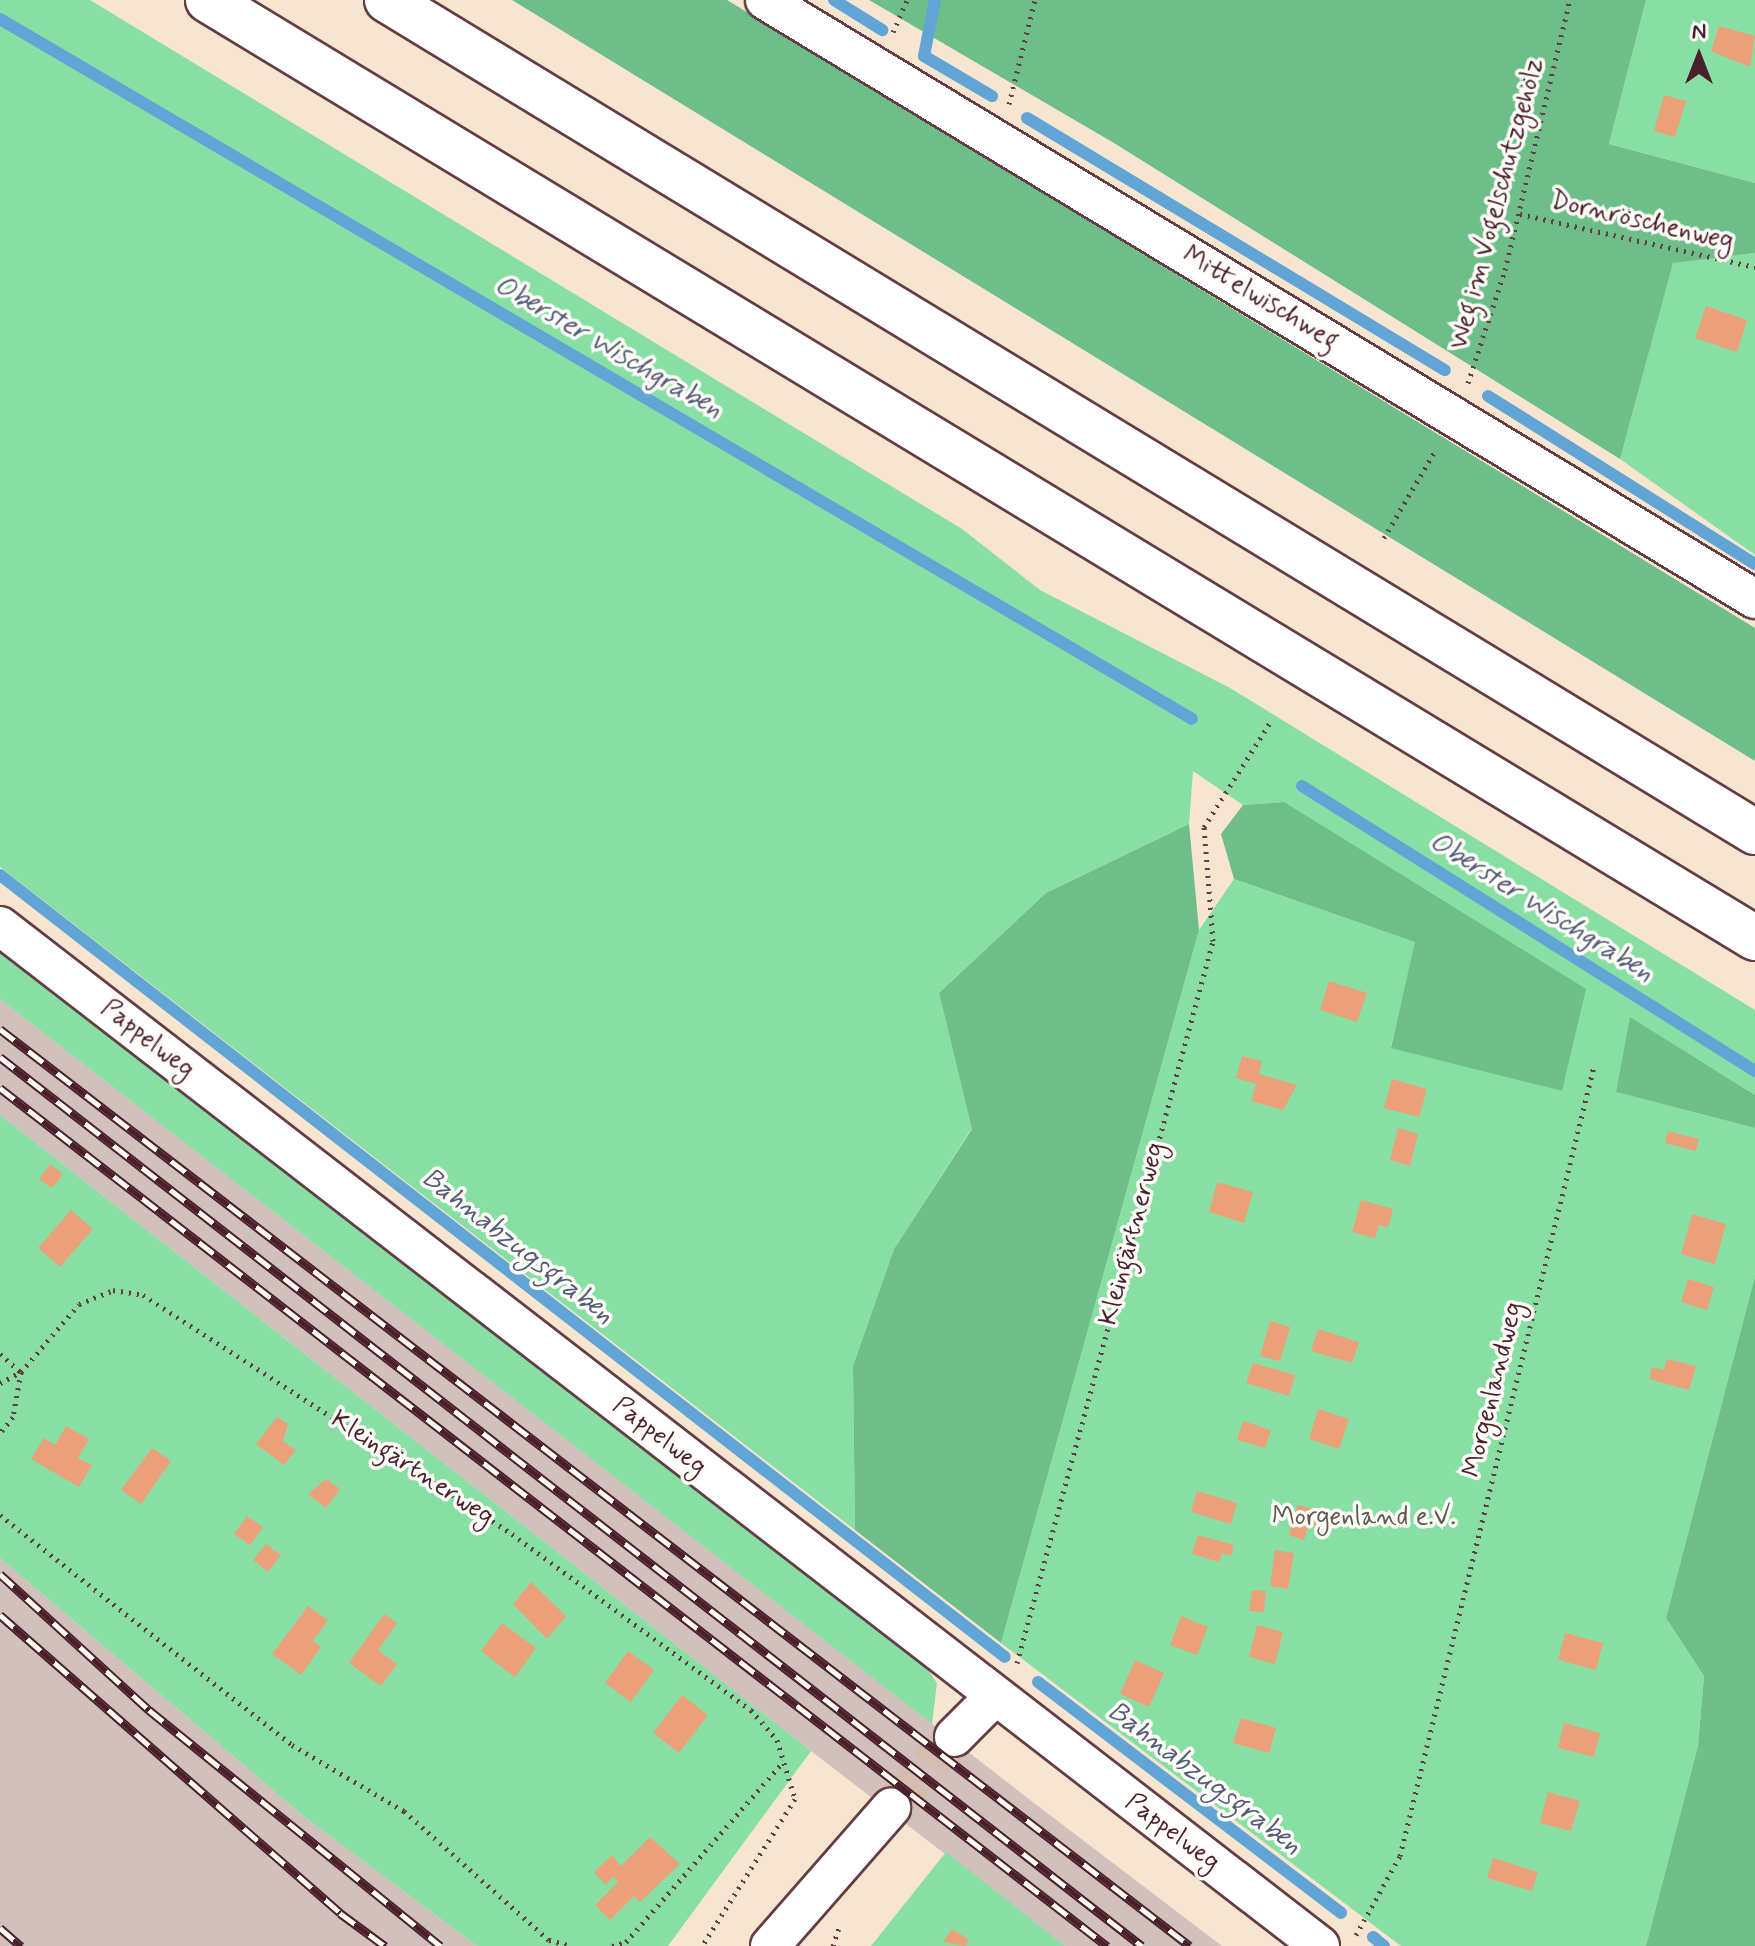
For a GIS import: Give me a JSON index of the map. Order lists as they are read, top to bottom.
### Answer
{
  "streets": {
    "street": ["Mittelwischweg", "Pappelweg"],
    "path": [
      "Weg im Vogelschutzgehölz",
      "Dornröschenweg",
      "Kleingärtnerweg",
      "Morgenlandweg"
    ]
  },
  "crossings": [
    ["Weg im Vogelschutzgehölz", "Dornröschenweg"],
    ["Weg im Vogelschutzgehölz", "Mittelwischweg"],
    ["Pappelweg", "Kleingärtnerweg"]
  ],
  "water": ["Oberster Wischgraben", "Bahnabzugsgraben"],
  "parks": ["Morgenland e.V."],
  "north": "top"
}
